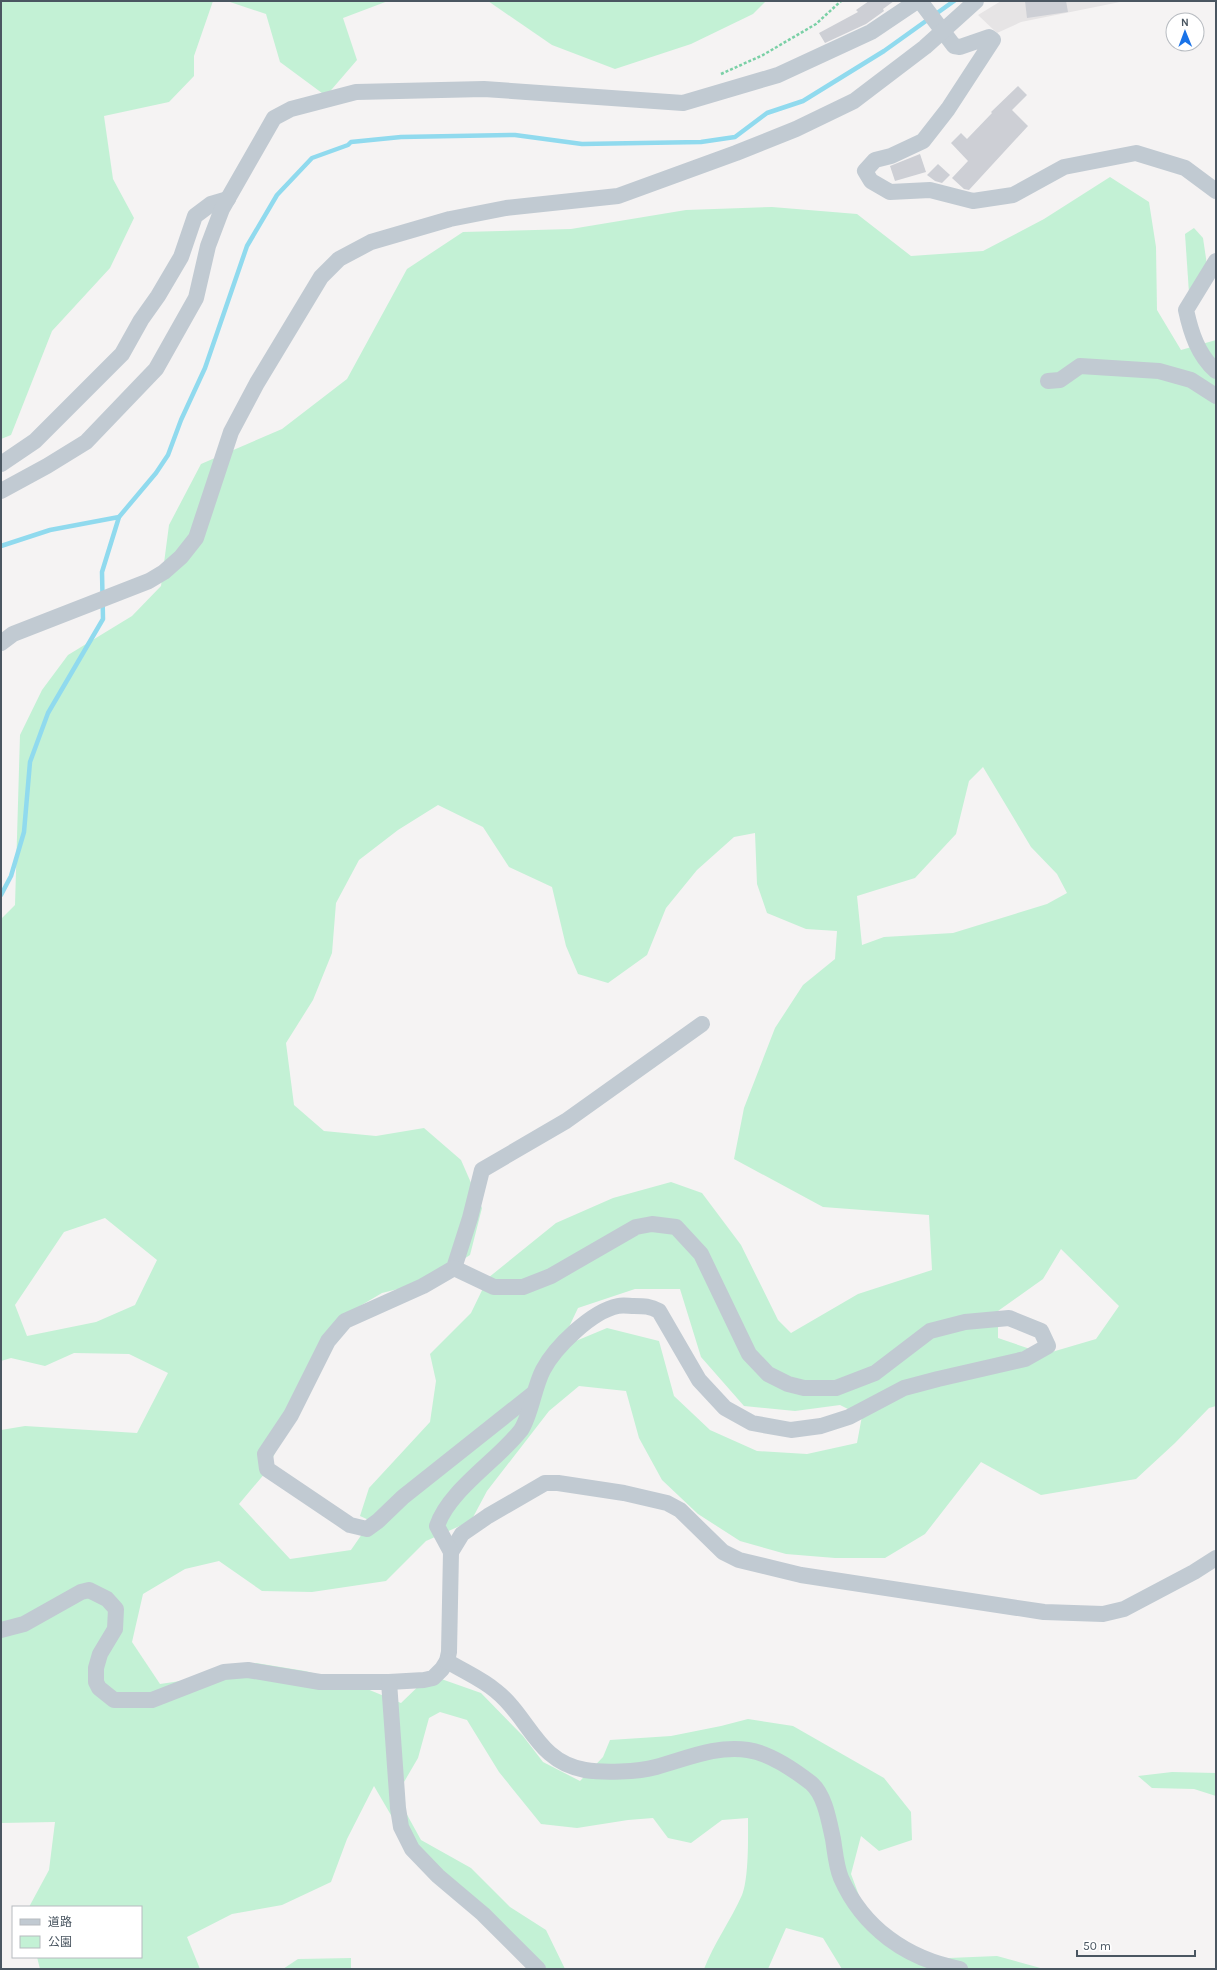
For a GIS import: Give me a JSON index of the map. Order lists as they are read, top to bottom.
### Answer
{
  "legend": ["道路", "公園"],
  "scale_bar": "50 m",
  "north": "top"
}
